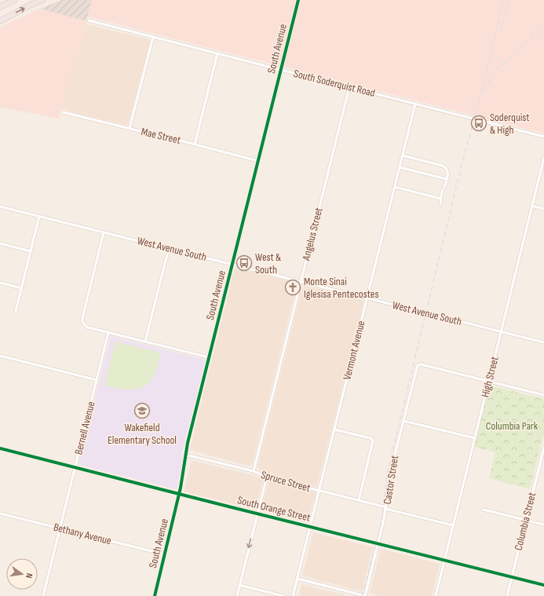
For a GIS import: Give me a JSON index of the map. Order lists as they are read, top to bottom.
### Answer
{
  "streets": {
    "street": [
      "South Avenue",
      "South Soderquist Road",
      "Mae Street",
      "Angelus Street",
      "West Avenue South",
      "Vermont Avenue",
      "High Street",
      "Bernell Avenue",
      "Castor Street",
      "Spruce Street",
      "South Orange Street",
      "Columbia Street",
      "Bethany Avenue"
    ]
  },
  "crossings": [
    ["South Avenue", "South Soderquist Road"],
    ["South Avenue", "Mae Street"],
    ["South Avenue", "West Avenue South"],
    ["South Avenue", "Spruce Street"],
    ["South Avenue", "South Orange Street"],
    ["South Avenue", "Bethany Avenue"],
    ["South Soderquist Road", "Angelus Street"],
    ["South Soderquist Road", "Vermont Avenue"],
    ["Angelus Street", "West Avenue South"],
    ["Angelus Street", "Spruce Street"],
    ["West Avenue South", "Vermont Avenue"],
    ["West Avenue South", "High Street"],
    ["Vermont Avenue", "Spruce Street"],
    ["Vermont Avenue", "South Orange Street"],
    ["High Street", "Castor Street"],
    ["High Street", "Spruce Street"],
    ["High Street", "South Orange Street"],
    ["Bernell Avenue", "South Orange Street"],
    ["Bernell Avenue", "Bethany Avenue"],
    ["Castor Street", "Spruce Street"],
    ["Castor Street", "South Orange Street"],
    ["South Orange Street", "Columbia Street"]
  ],
  "parks": ["Columbia Park"],
  "places": {
    "bus stop": ["Soderquist & High", "West & South"],
    "church": ["Monte Sinai Iglesisa Pentecostes"],
    "school or university": ["Wakefield Elementary School"]
  },
  "north": "right"
}
